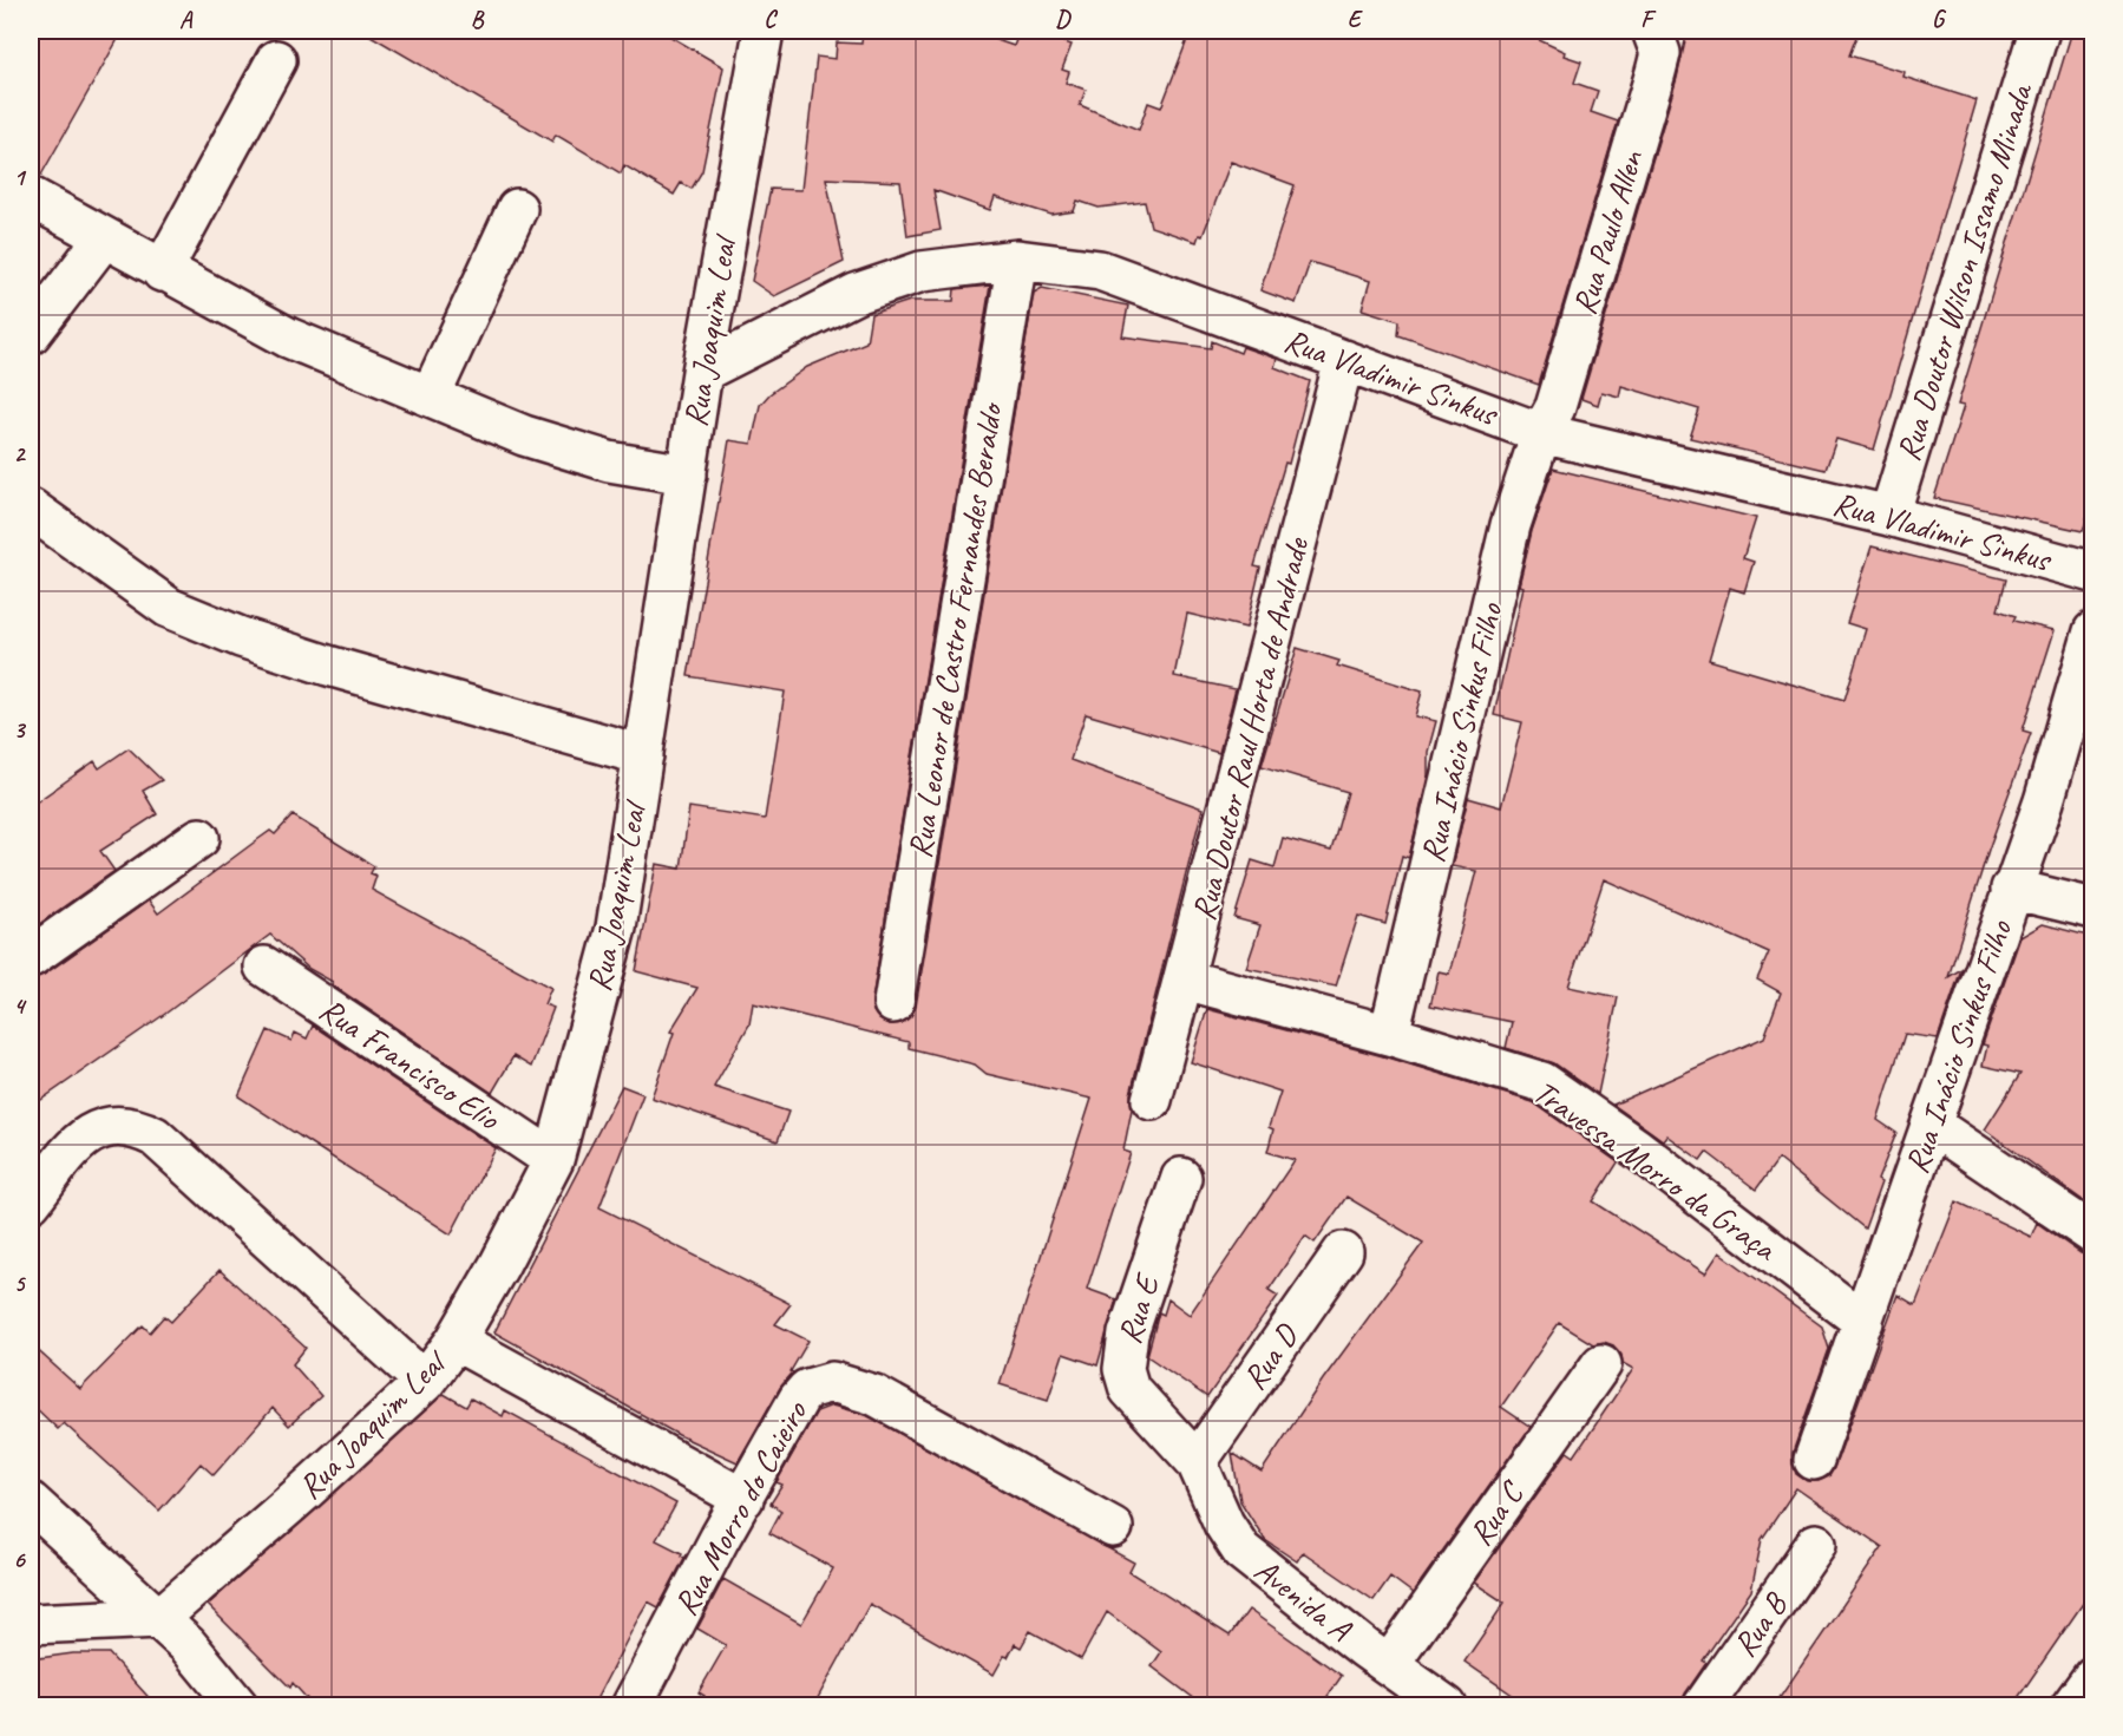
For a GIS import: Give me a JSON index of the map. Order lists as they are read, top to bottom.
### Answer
{
  "streets": {
    "street": [
      "Rua Paulo Allen",
      "Rua Doutor Wilson Issamo Minada",
      "Rua Joaquim Leal",
      "Rua Vladimir Sinkus",
      "Rua Leonor de Castro Fernandes Beraldo",
      "Rua Doutor Raul Horta de Andrade",
      "Rua Inácio Sinkus Filho",
      "Rua Francisco Elio",
      "Travessa Morro da Graça",
      "Rua E",
      "Rua D",
      "Rua Morro do Caieiro",
      "Rua C",
      "Avenida A",
      "Rua B"
    ]
  },
  "crossings": [
    ["Rua Paulo Allen", "Rua Vladimir Sinkus"],
    ["Rua Paulo Allen", "Rua Inácio Sinkus Filho"],
    ["Rua Doutor Wilson Issamo Minada", "Rua Vladimir Sinkus"],
    ["Rua Joaquim Leal", "Rua Vladimir Sinkus"],
    ["Rua Joaquim Leal", "Rua Francisco Elio"],
    ["Rua Vladimir Sinkus", "Rua Leonor de Castro Fernandes Beraldo"],
    ["Rua Vladimir Sinkus", "Rua Doutor Raul Horta de Andrade"],
    ["Rua Vladimir Sinkus", "Rua Inácio Sinkus Filho"],
    ["Rua Doutor Raul Horta de Andrade", "Travessa Morro da Graça"],
    ["Rua Inácio Sinkus Filho", "Travessa Morro da Graça"],
    ["Rua E", "Rua D"],
    ["Rua E", "Avenida A"],
    ["Rua D", "Avenida A"],
    ["Rua C", "Avenida A"]
  ],
  "grid": {
    "columns": [
      "A",
      "B",
      "C",
      "D",
      "E",
      "F",
      "G"
    ],
    "rows": [
      "1",
      "2",
      "3",
      "4",
      "5",
      "6"
    ]
  }
}
